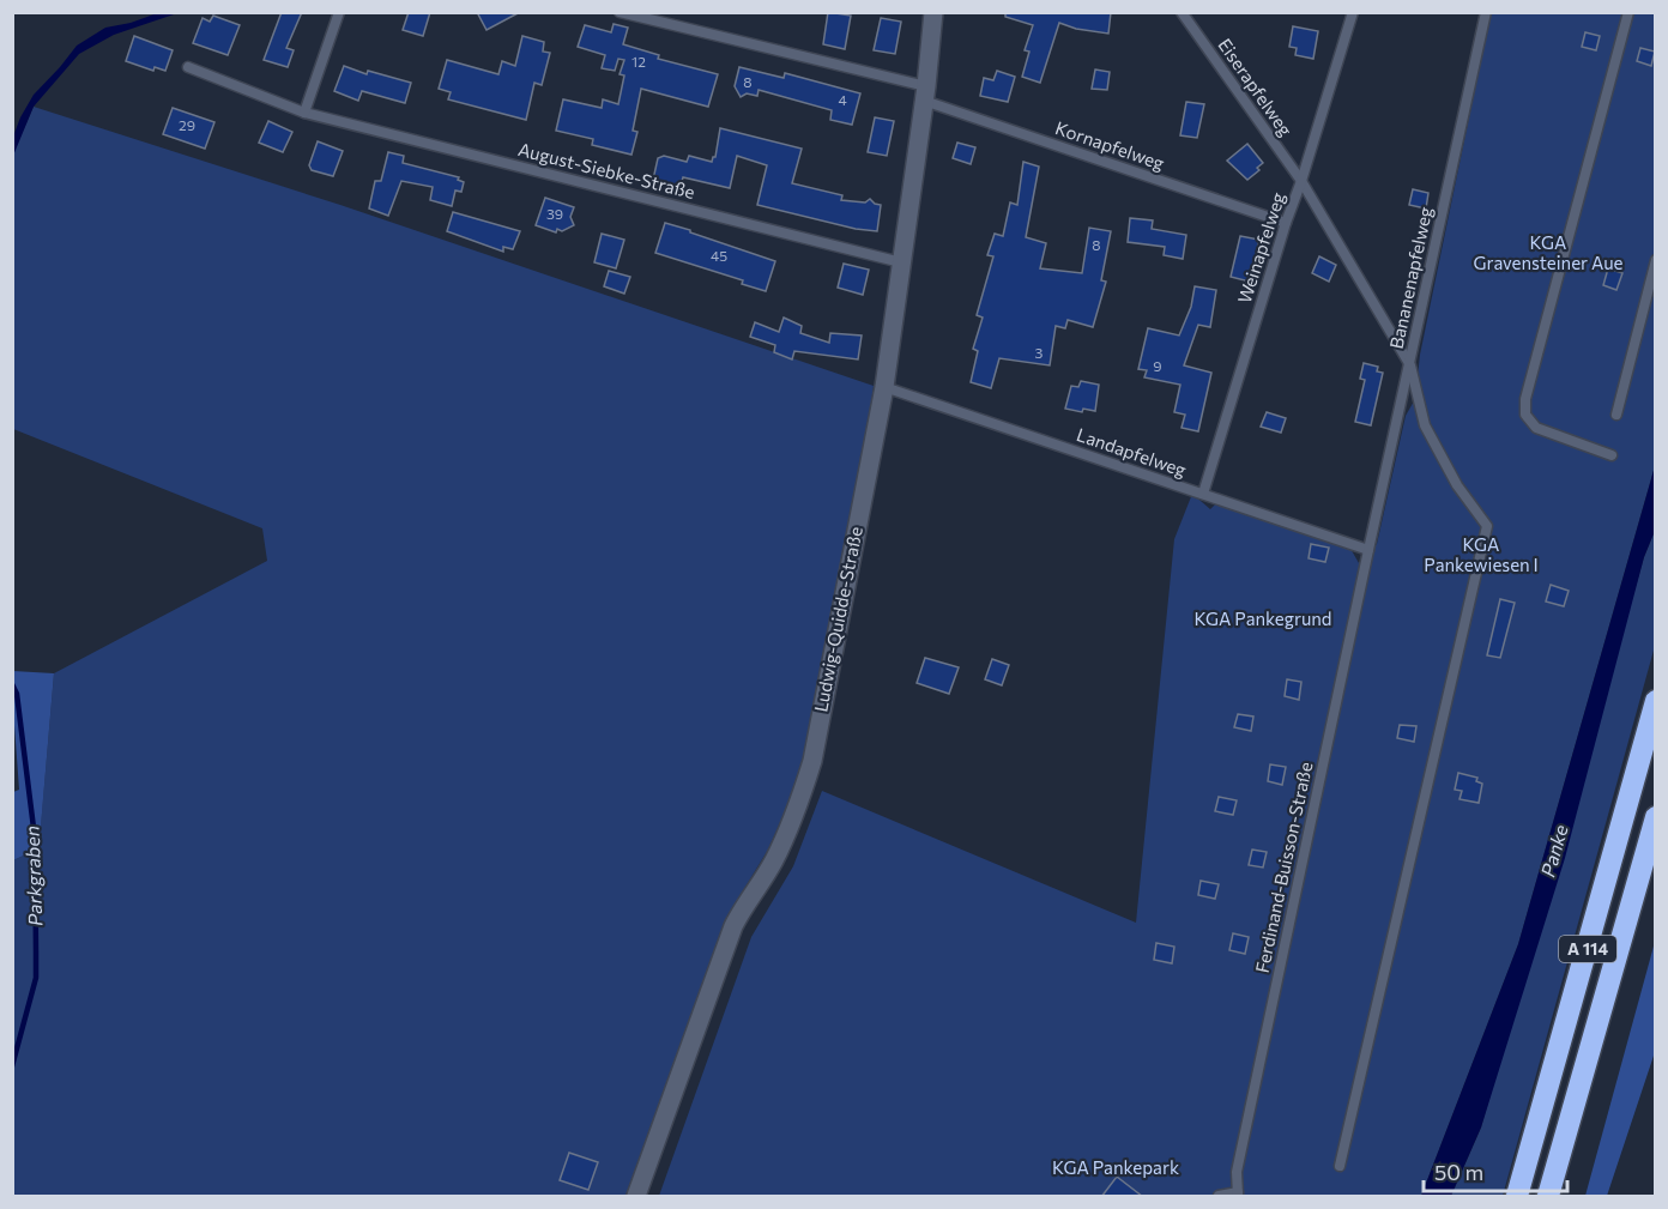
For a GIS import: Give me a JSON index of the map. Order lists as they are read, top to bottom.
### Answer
{
  "streets": {
    "highway": ["A 114"],
    "street": ["Ludwig-Quidde-Straße"],
    "lane": [
      "Eiserapfelweg",
      "Kornapfelweg",
      "August-Siebke-Straße",
      "Weinapfelweg",
      "Bananenapfelweg",
      "Landapfelweg",
      "Ferdinand-Buisson-Straße"
    ]
  },
  "crossings": [
    ["Eiserapfelweg", "Weinapfelweg"],
    ["Eiserapfelweg", "Bananenapfelweg"],
    ["Kornapfelweg", "Weinapfelweg"],
    ["Kornapfelweg", "Ludwig-Quidde-Straße"],
    ["August-Siebke-Straße", "Ludwig-Quidde-Straße"],
    ["Weinapfelweg", "Landapfelweg"],
    ["Bananenapfelweg", "Landapfelweg"],
    ["Bananenapfelweg", "Ferdinand-Buisson-Straße"],
    ["Landapfelweg", "Ludwig-Quidde-Straße"],
    ["Landapfelweg", "Ferdinand-Buisson-Straße"]
  ],
  "water": ["Panke", "Parkgraben"],
  "parks": [
    "KGA Gravensteiner Aue",
    "KGA Pankewiesen I",
    "KGA Pankegrund",
    "KGA Pankepark"
  ],
  "house_numbers": [
    "12",
    "8",
    "4",
    "29",
    "39",
    "8",
    "45",
    "3",
    "9"
  ],
  "scale_bar": "50 m"
}
